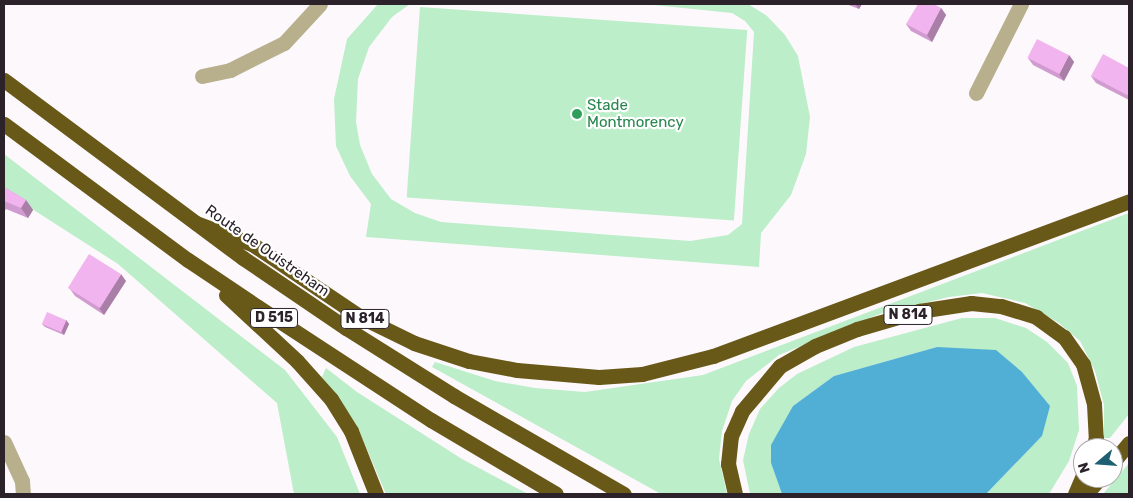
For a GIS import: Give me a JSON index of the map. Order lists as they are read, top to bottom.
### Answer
{
  "streets": {
    "highway": ["Route de Ouistreham", "N 814", "D 515"]
  },
  "crossings": [
    ["Route de Ouistreham", "N 814"]
  ],
  "places": ["Stade Montmorency"],
  "north": "left"
}
